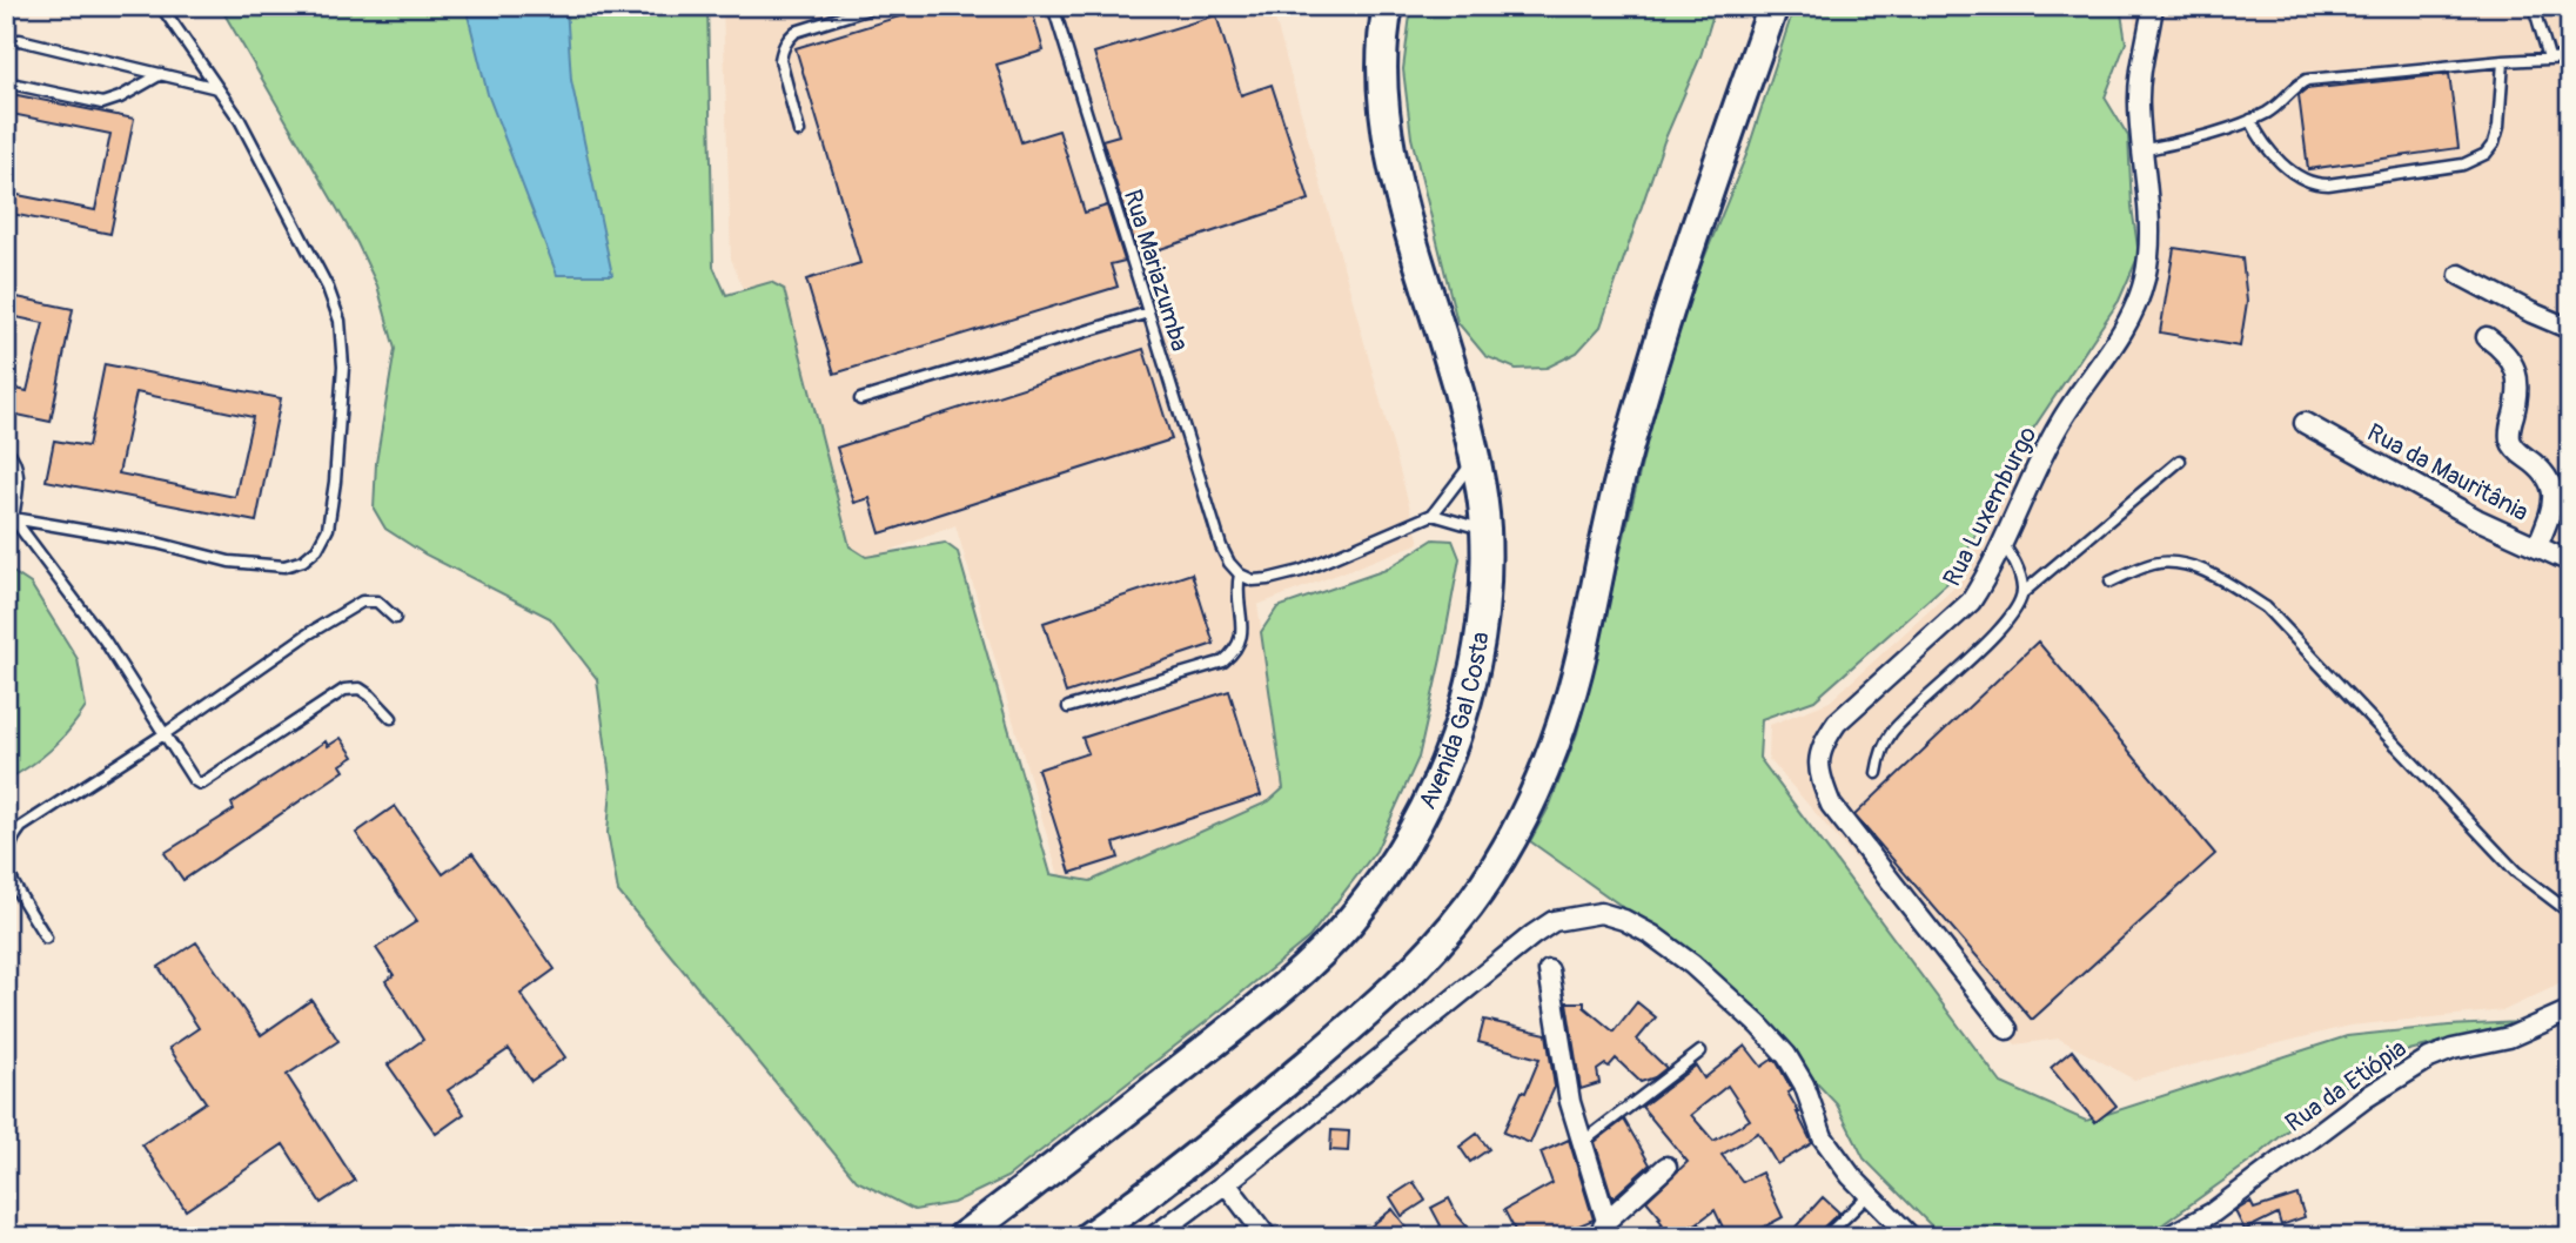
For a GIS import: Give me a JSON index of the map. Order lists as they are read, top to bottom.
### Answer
{
  "streets": {
    "main road": ["Avenida Gal Costa"],
    "street": ["Rua da Mauritânia", "Rua Luxemburgo", "Rua da Etiópia"],
    "lane": ["Rua Mariazumba"]
  }
}
